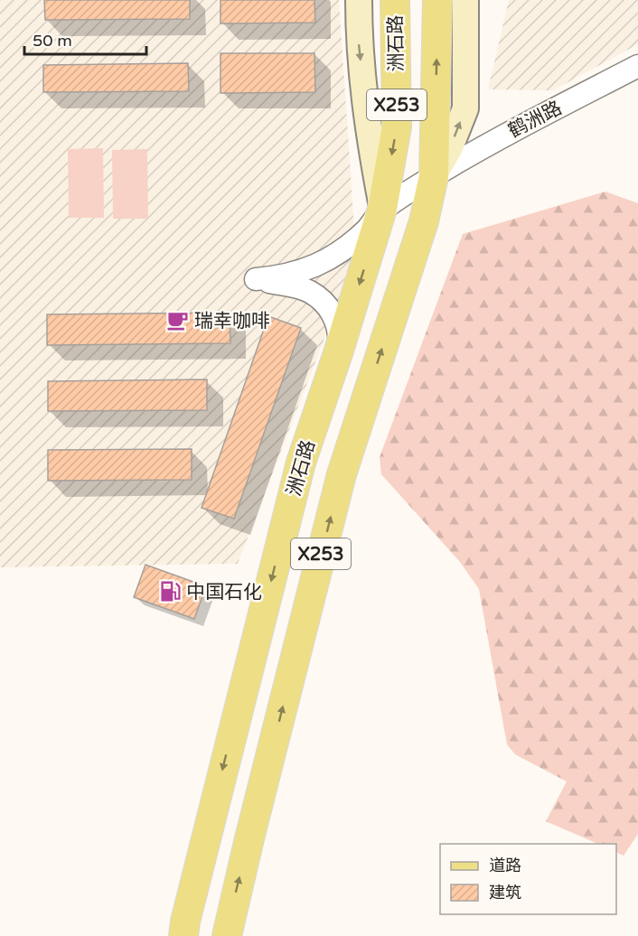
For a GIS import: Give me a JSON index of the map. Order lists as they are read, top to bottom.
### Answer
{
  "streets": {
    "main road": ["洲石路", "X253"],
    "street": ["鹤洲路"]
  },
  "crossings": [
    ["洲石路", "鹤洲路"]
  ],
  "places": {
    "cafe": ["瑞幸咖啡"],
    "fuel station": ["中国石化"]
  },
  "legend": ["道路", "建筑"],
  "scale_bar": "50 m"
}
